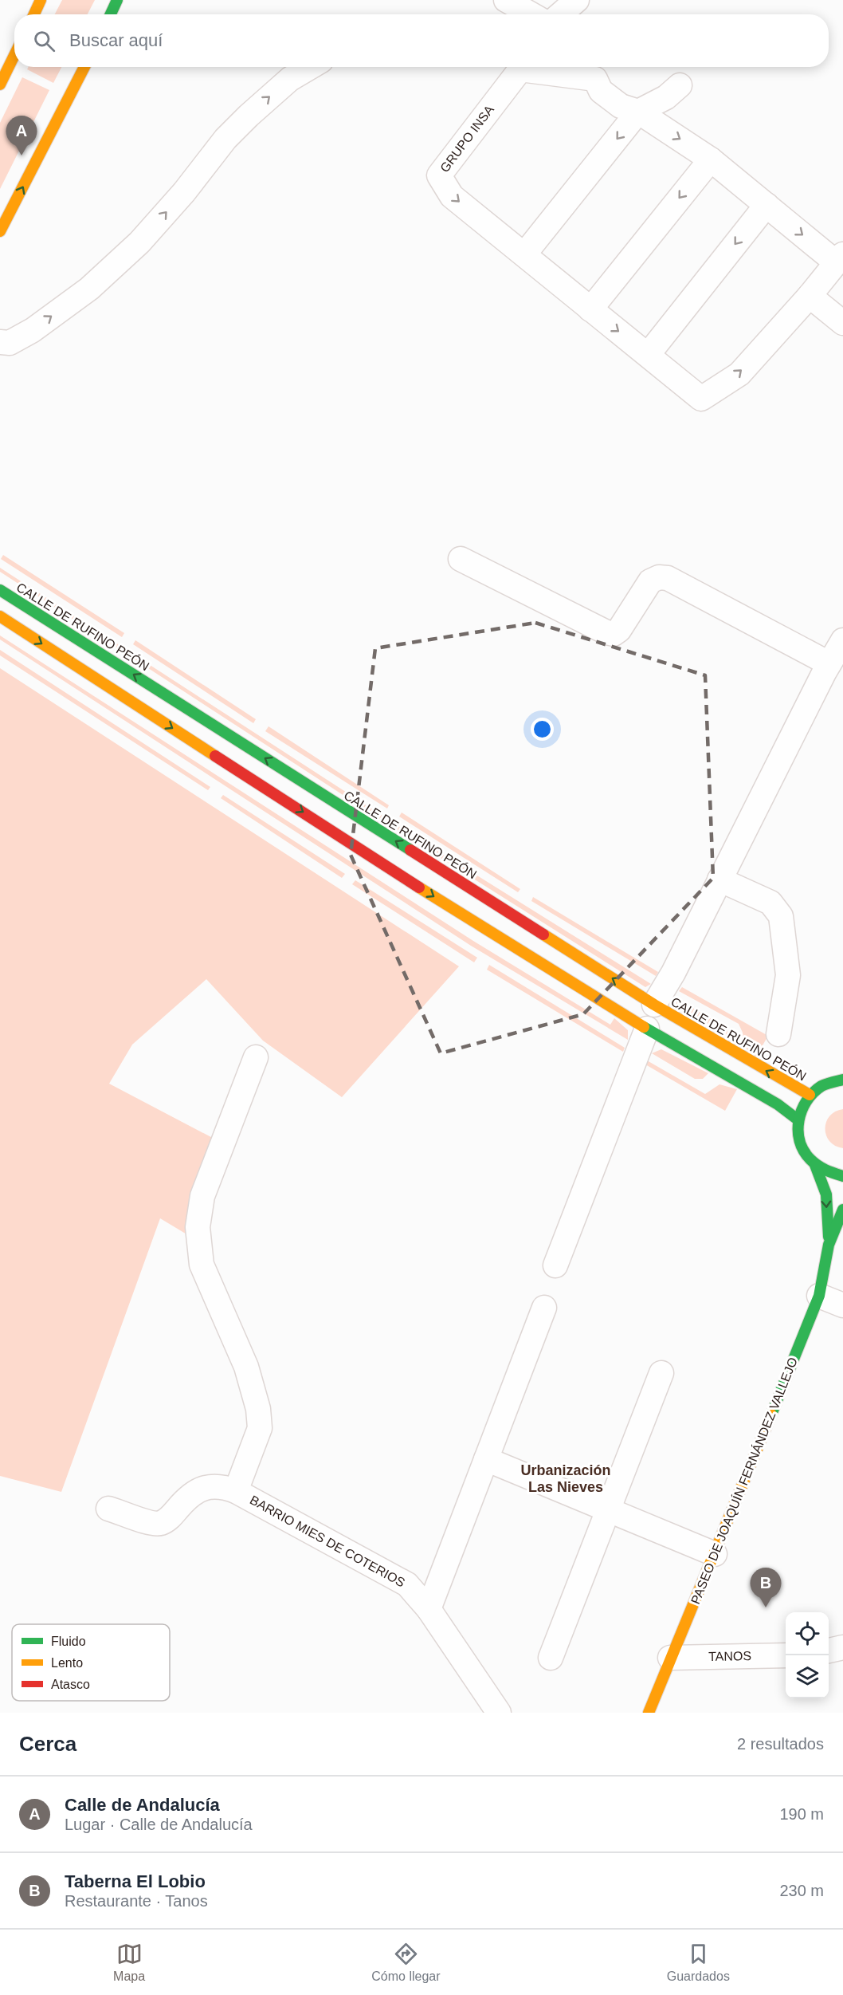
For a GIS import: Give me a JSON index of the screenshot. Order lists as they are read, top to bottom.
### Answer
{
  "streets": {
    "main road": ["CALLE DE RUFINO PEÓN", "PASEO DE JOAQUÍN FERNÁNDEZ VALLEJO"],
    "street": ["GRUPO INSA", "BARRIO MIES DE COTERIOS", "TANOS"]
  },
  "crossings": [
    ["PASEO DE JOAQUÍN FERNÁNDEZ VALLEJO", "TANOS"]
  ],
  "districts": ["Urbanización Las Nieves"],
  "legend": ["Fluido", "Lento", "Atasco"],
  "page": {
    "search": "Buscar aquí",
    "pins": ["A", "B"],
    "heading": ["Cerca", "2 resultados"],
    "list": [
      {
        "mark": "A",
        "name": "Calle de Andalucía",
        "note": "Lugar · Calle de Andalucía",
        "value": "190 m"
      },
      {
        "mark": "B",
        "name": "Taberna El Lobio",
        "note": "Restaurante · Tanos",
        "value": "230 m"
      }
    ],
    "nav": ["Mapa", "Cómo llegar", "Guardados"]
  }
}
